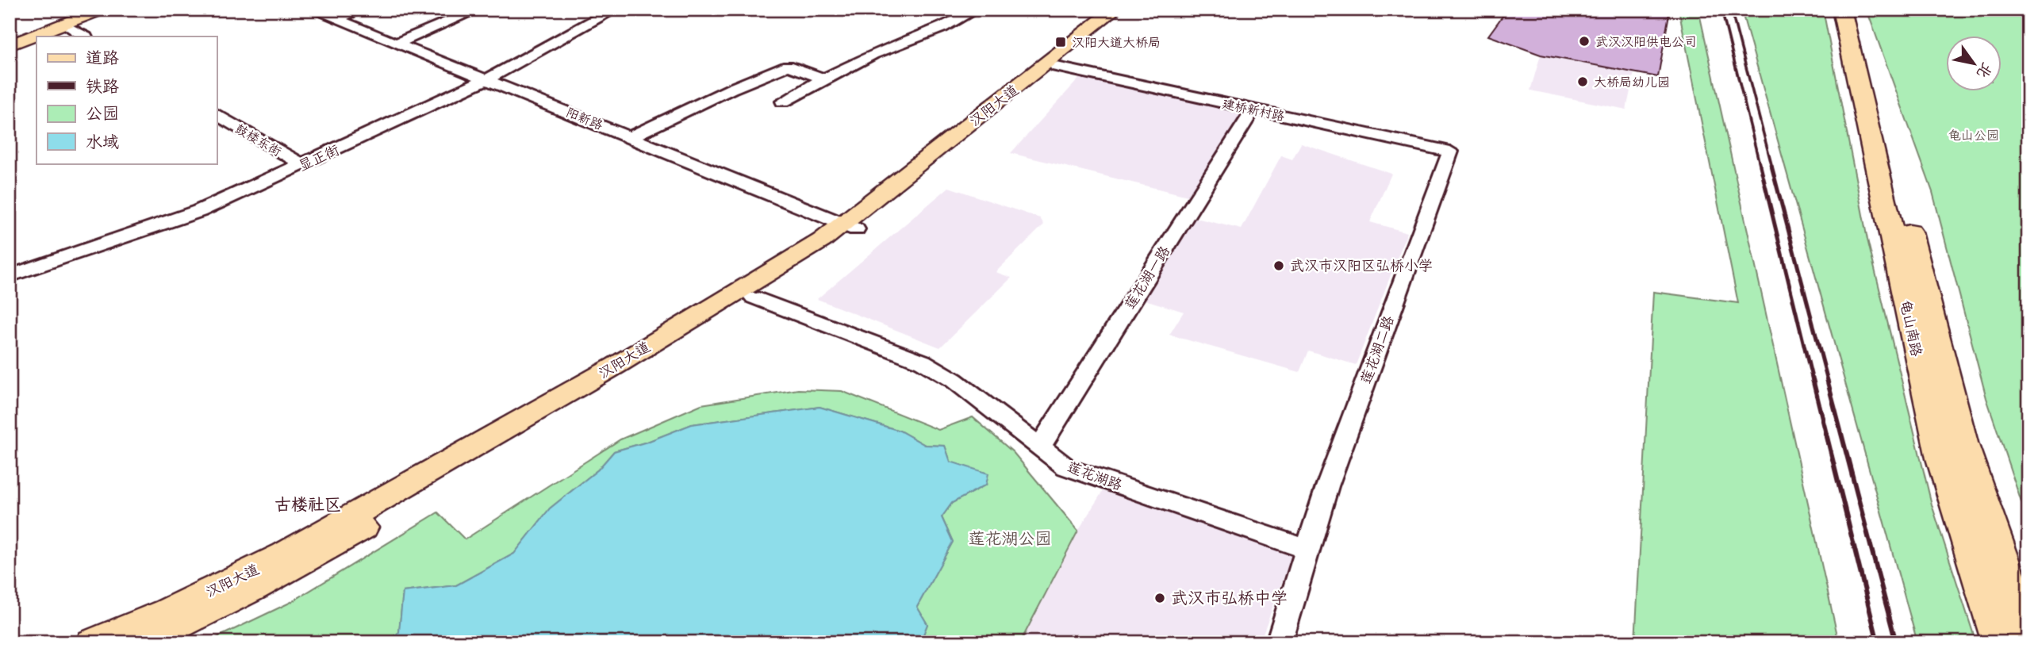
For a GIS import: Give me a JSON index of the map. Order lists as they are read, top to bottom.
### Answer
{
  "streets": {
    "highway": ["龟山南路"],
    "main road": ["汉阳大道"],
    "street": [
      "建桥新村路",
      "阳新路",
      "鼓楼东街",
      "显正街",
      "莲花湖一路",
      "莲花湖二路",
      "莲花湖路"
    ]
  },
  "crossings": [
    ["汉阳大道", "建桥新村路"],
    ["汉阳大道", "阳新路"],
    ["汉阳大道", "莲花湖路"],
    ["建桥新村路", "莲花湖一路"],
    ["建桥新村路", "莲花湖二路"],
    ["阳新路", "显正街"],
    ["鼓楼东街", "显正街"],
    ["莲花湖一路", "莲花湖路"],
    ["莲花湖二路", "莲花湖路"]
  ],
  "districts": ["古楼社区"],
  "parks": ["龟山公园", "莲花湖公园"],
  "places": {
    "other": [
      "武汉汉阳供电公司",
      "大桥局幼儿园",
      "武汉市汉阳区弘桥小学",
      "武汉市弘桥中学"
    ],
    "transit": ["汉阳大道大桥局"]
  },
  "legend": [
    "道路",
    "铁路",
    "公园",
    "水域"
  ],
  "north": "bottom right"
}
